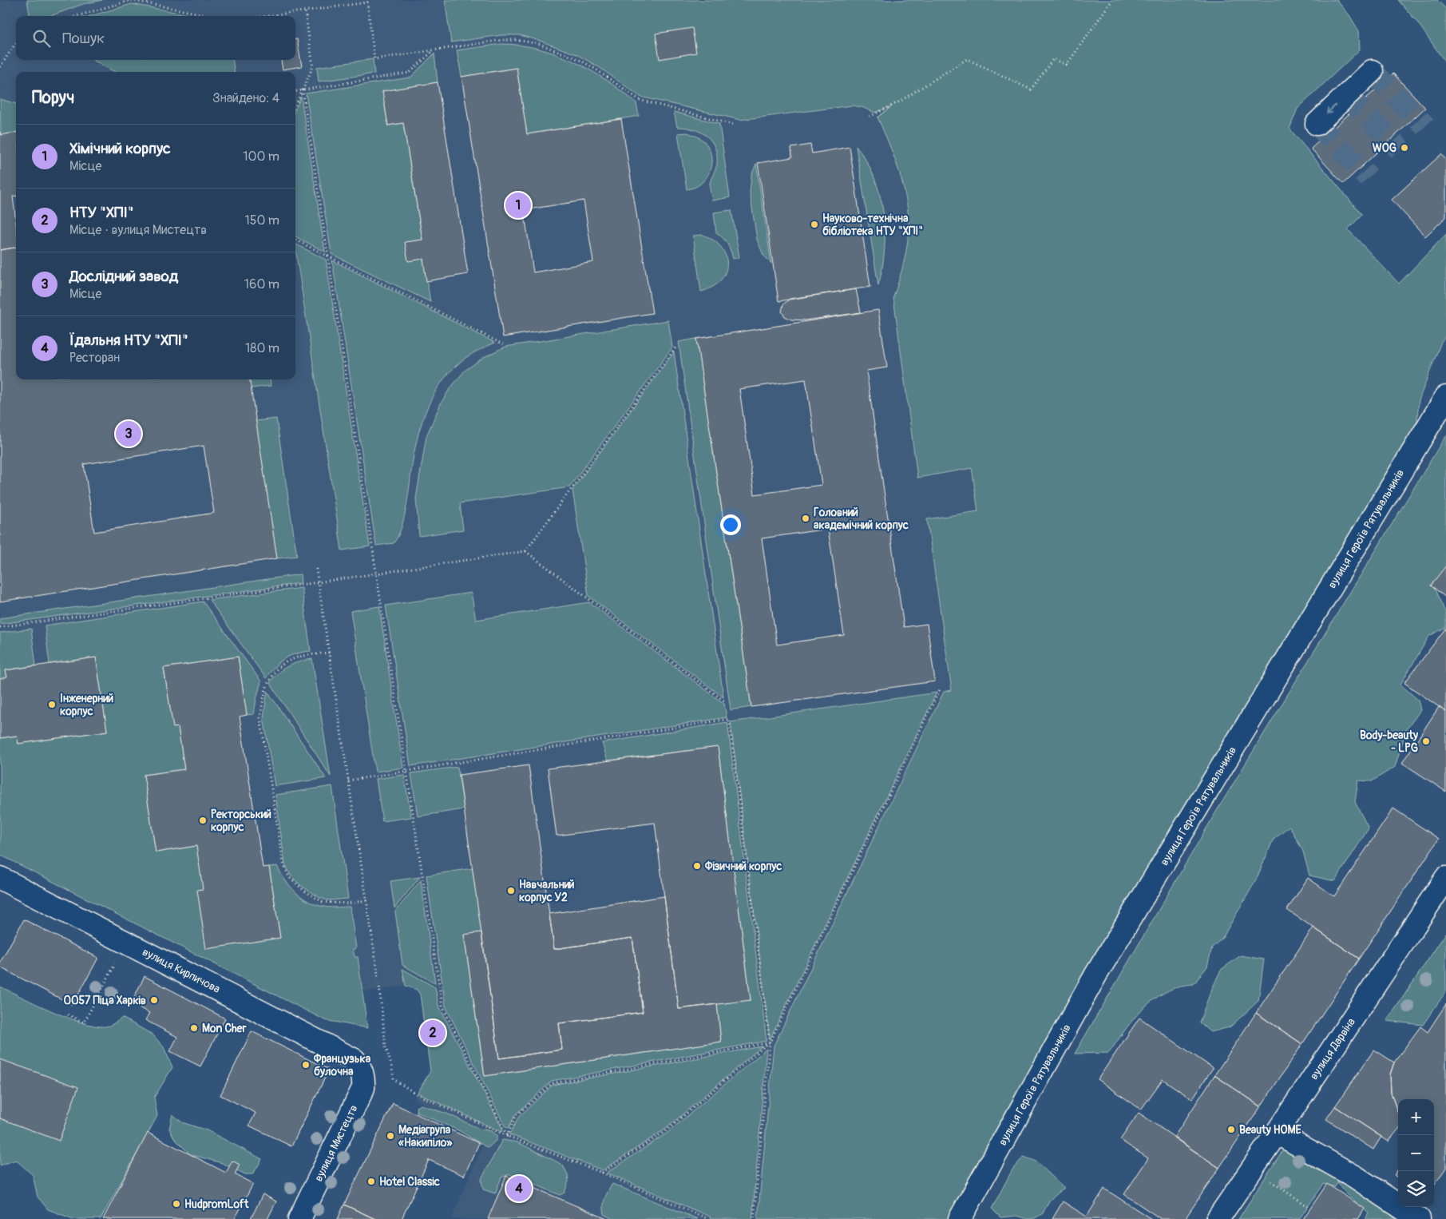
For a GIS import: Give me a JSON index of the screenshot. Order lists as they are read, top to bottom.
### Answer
{
  "streets": {
    "street": [
      "вулиця Героїв Рятувальників",
      "вулиця Кирпичова",
      "вулиця Дарвіна",
      "вулиця Мистецтв"
    ]
  },
  "crossings": [
    ["вулиця Кирпичова", "вулиця Мистецтв"]
  ],
  "places": [
    "WOG",
    "Науково-технічна бібліотека НТУ \"ХПІ\"",
    "Головний академічний корпус",
    "Інженерний корпус",
    "Body-beauty - LPG",
    "Ректорський корпус",
    "Фізичний корпус",
    "Навчальний корпус У2",
    "0057 Піца Харків",
    "Mon Cher",
    "Французька булочна",
    "Beauty HOME",
    "Медіагрупа «Накипіло»",
    "Hotel Classic",
    "HudpromLoft"
  ],
  "page": {
    "search": "Пошук",
    "heading": ["Поруч", "Знайдено: 4"],
    "list": [
      {
        "mark": "1",
        "name": "Хімічний корпус",
        "note": "Місце",
        "value": "100 m"
      },
      {
        "mark": "2",
        "name": "НТУ \"ХПІ\"",
        "note": "Місце · вулиця Мистецтв",
        "value": "150 m"
      },
      {
        "mark": "3",
        "name": "Дослідний завод",
        "note": "Місце",
        "value": "160 m"
      },
      {
        "mark": "4",
        "name": "Їдальня НТУ \"ХПІ\"",
        "note": "Ресторан",
        "value": "180 m"
      }
    ],
    "pins": [
      "1",
      "3",
      "2",
      "4"
    ],
    "map_buttons": ["+", "−"]
  }
}
